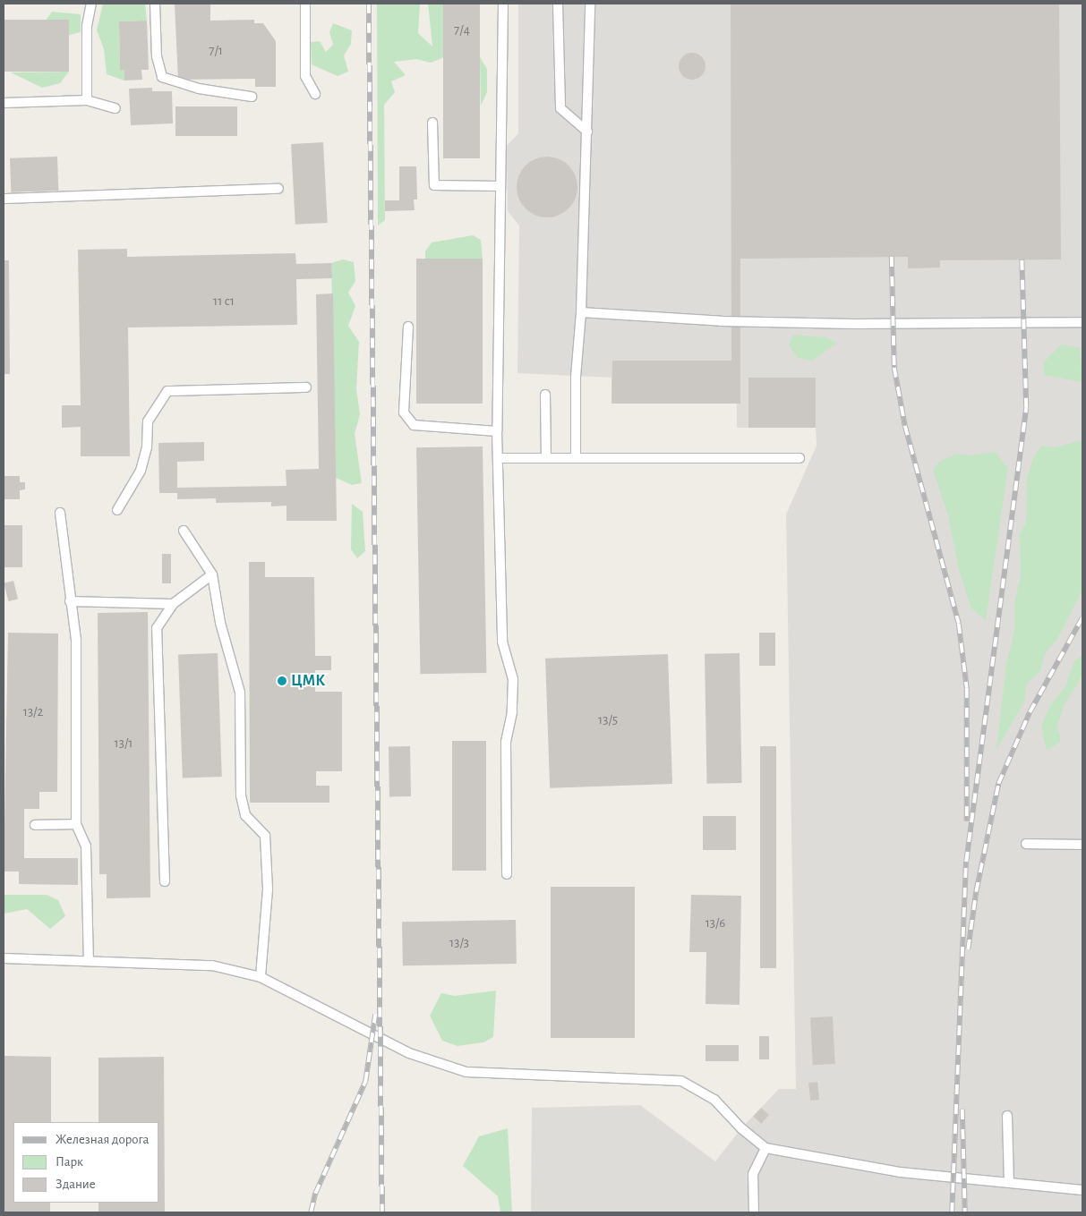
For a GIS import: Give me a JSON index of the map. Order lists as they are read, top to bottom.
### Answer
{
  "places": ["ЦМК"],
  "house_numbers": [
    "7/4",
    "7/1",
    "11 с1",
    "13/2",
    "13/5",
    "13/1",
    "13/6",
    "13/3"
  ],
  "legend": ["Железная дорога", "Парк", "Здание"]
}
